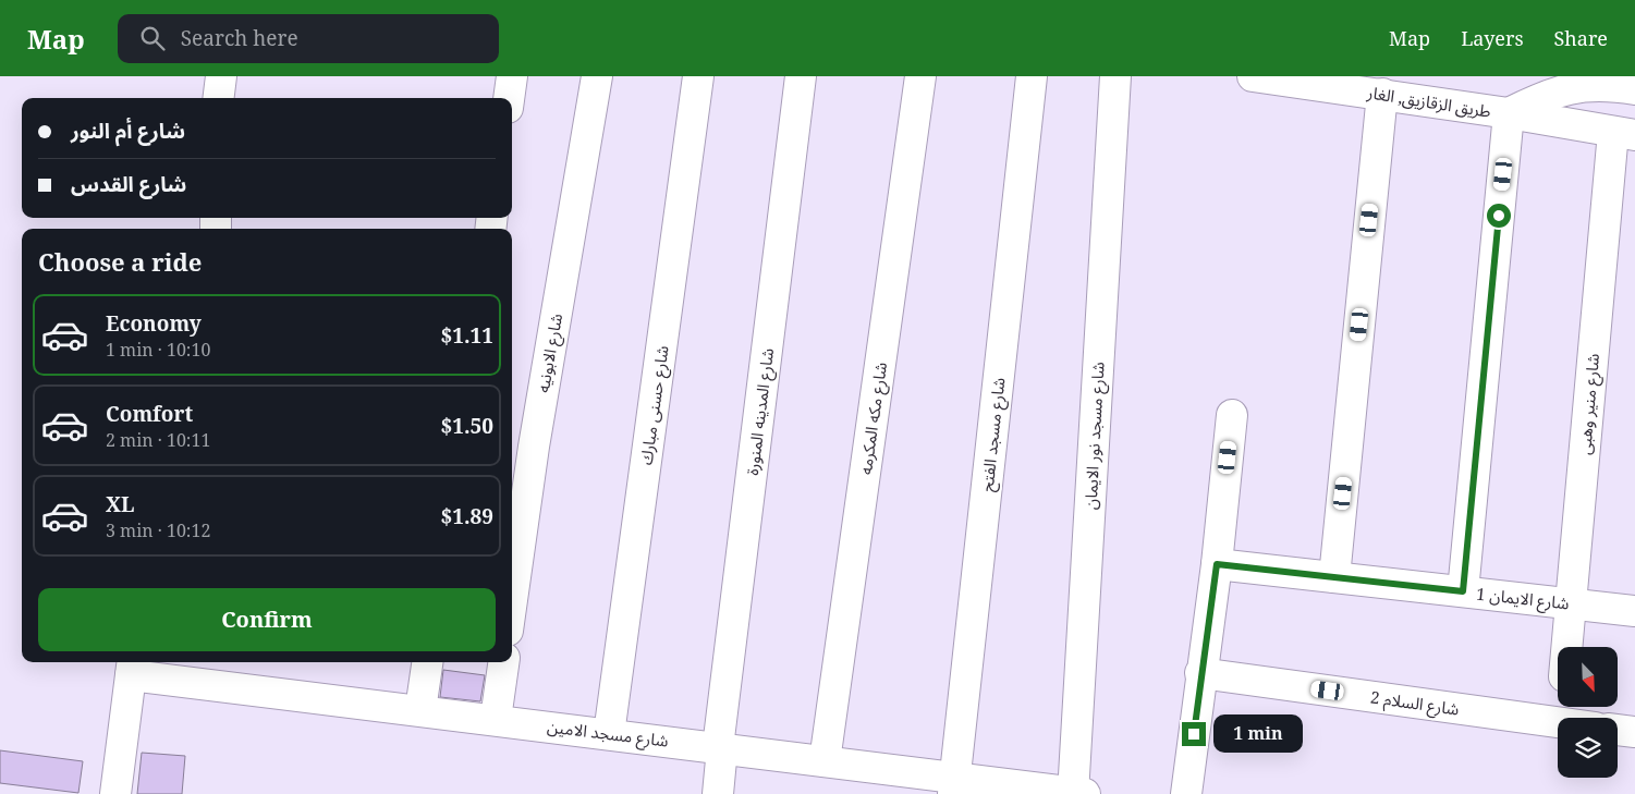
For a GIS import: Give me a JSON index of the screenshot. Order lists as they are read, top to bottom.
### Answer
{
  "streets": {
    "street": [
      "طريق الزقازيق, الغار",
      "شارع الابونيه",
      "شارع منير وهبى",
      "شارع حسنى مبارك",
      "شارع المدينه المنورة",
      "شارع مكه المكرمه",
      "شارع مسجد الفتح",
      "شارع مسجد نور الايمان",
      "شارع الايمان 1",
      "شارع السلام 2",
      "شارع مسجد الامين"
    ]
  },
  "crossings": [
    ["طريق الزقازيق, الغار", "شارع منير وهبى"],
    ["شارع منير وهبى", "شارع الايمان 1"],
    ["شارع حسنى مبارك", "شارع مسجد الامين"],
    ["شارع المدينه المنورة", "شارع مسجد الامين"],
    ["شارع مكه المكرمه", "شارع مسجد الامين"],
    ["شارع مسجد الفتح", "شارع مسجد الامين"],
    ["شارع مسجد نور الايمان", "شارع مسجد الامين"]
  ],
  "north": "bottom right",
  "page": {
    "header": "Map",
    "search": "Search here",
    "nav": ["Map", "Layers", "Share"],
    "banner": ["شارع أم النور", "شارع القدس"],
    "heading": "Choose a ride",
    "list": [
      {
        "name": "Economy",
        "note": "1 min · 10:10",
        "value": "$1.11"
      },
      {
        "name": "Comfort",
        "note": "2 min · 10:11",
        "value": "$1.50"
      },
      {
        "name": "XL",
        "note": "3 min · 10:12",
        "value": "$1.89"
      }
    ],
    "buttons": "Confirm",
    "bubble": "1 min"
  }
}
